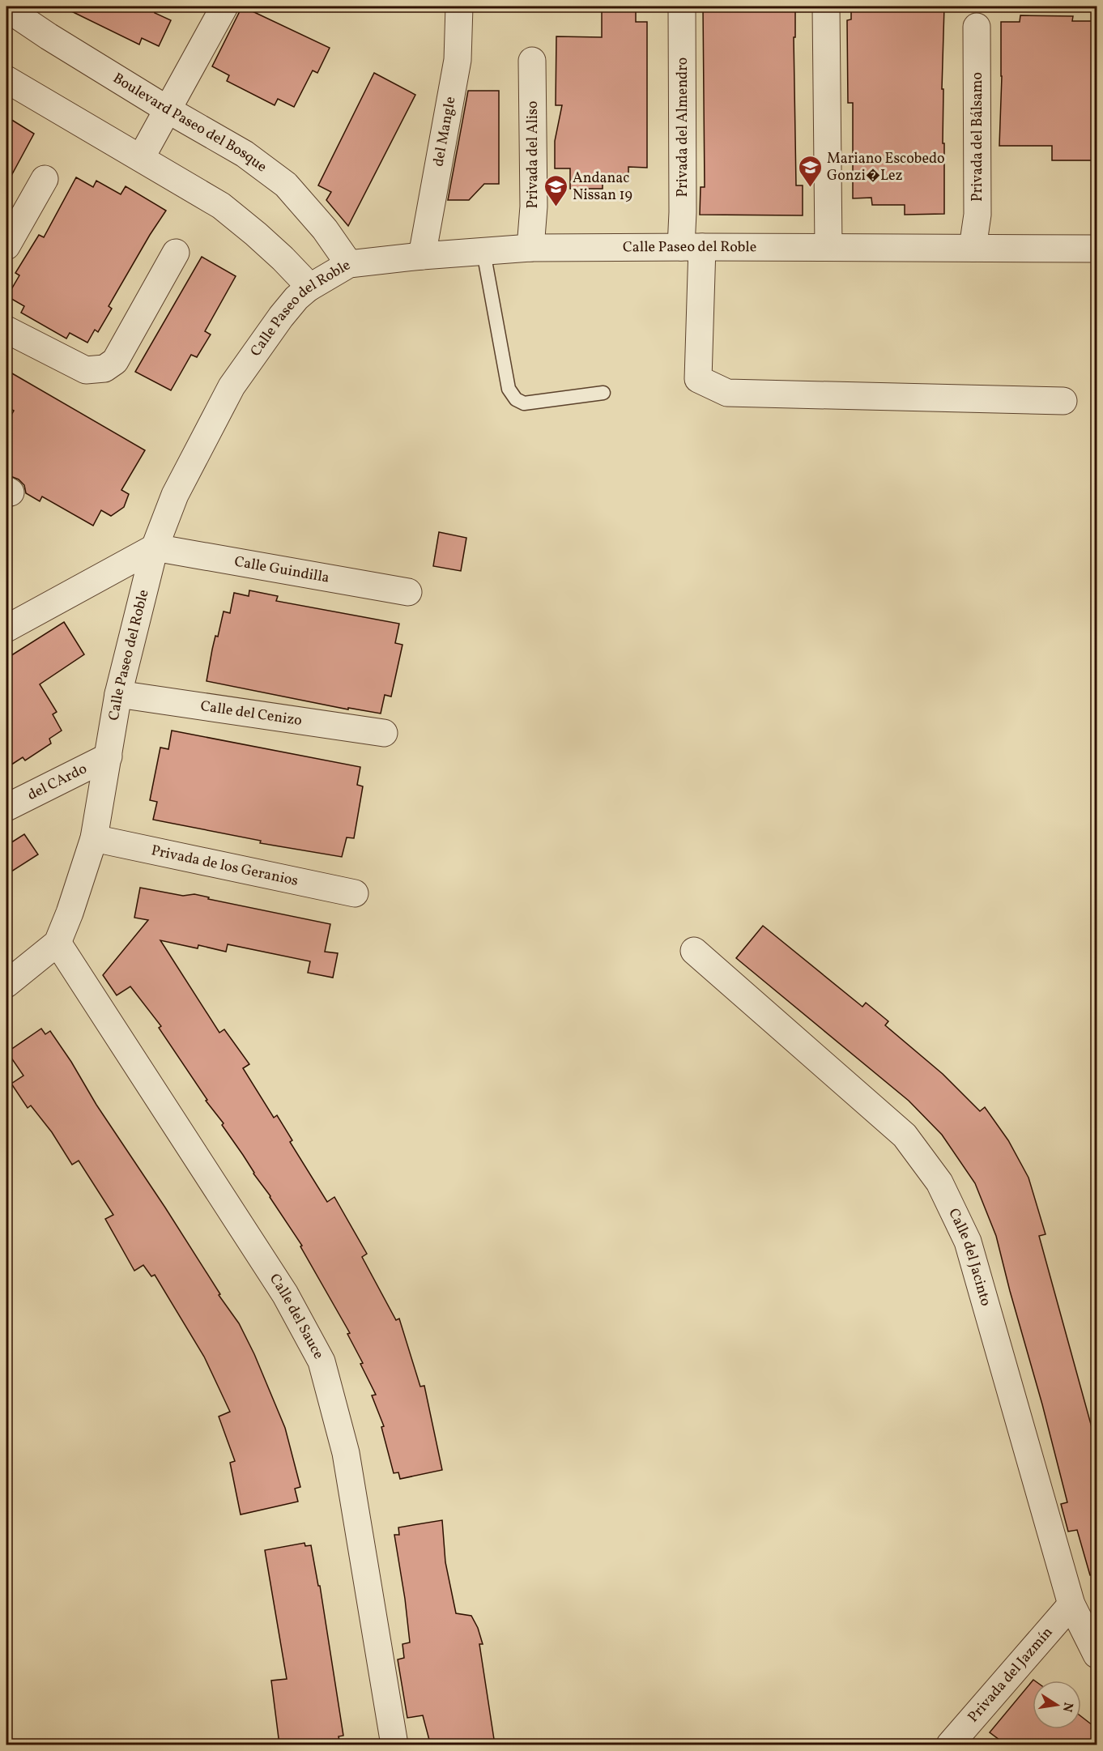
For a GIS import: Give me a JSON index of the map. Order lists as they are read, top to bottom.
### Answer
{
  "streets": {
    "street": [
      "Boulevard Paseo del Bosque",
      "Privada del Almendro",
      "del Mangle",
      "Privada del Bálsamo",
      "Privada del Aliso",
      "Calle Paseo del Roble",
      "Calle Guindilla",
      "Calle del Cenizo",
      "del CArdo",
      "Privada de los Geranios",
      "Calle del Jacinto",
      "Calle del Sauce",
      "Privada del Jazmín"
    ]
  },
  "crossings": [
    ["Boulevard Paseo del Bosque", "Calle Paseo del Roble"],
    ["Privada del Almendro", "Calle Paseo del Roble"],
    ["del Mangle", "Calle Paseo del Roble"],
    ["Privada del Bálsamo", "Calle Paseo del Roble"],
    ["Privada del Aliso", "Calle Paseo del Roble"],
    ["Calle Paseo del Roble", "Calle Guindilla"],
    ["Calle Paseo del Roble", "Calle del Cenizo"],
    ["Calle Paseo del Roble", "del CArdo"],
    ["Calle Paseo del Roble", "Privada de los Geranios"],
    ["Calle Paseo del Roble", "Calle del Sauce"],
    ["Calle del Jacinto", "Privada del Jazmín"]
  ],
  "places": {
    "school or university": ["Mariano Escobedo Gonzi�Lez", "Andanac Nissan 19"]
  },
  "north": "right"
}
